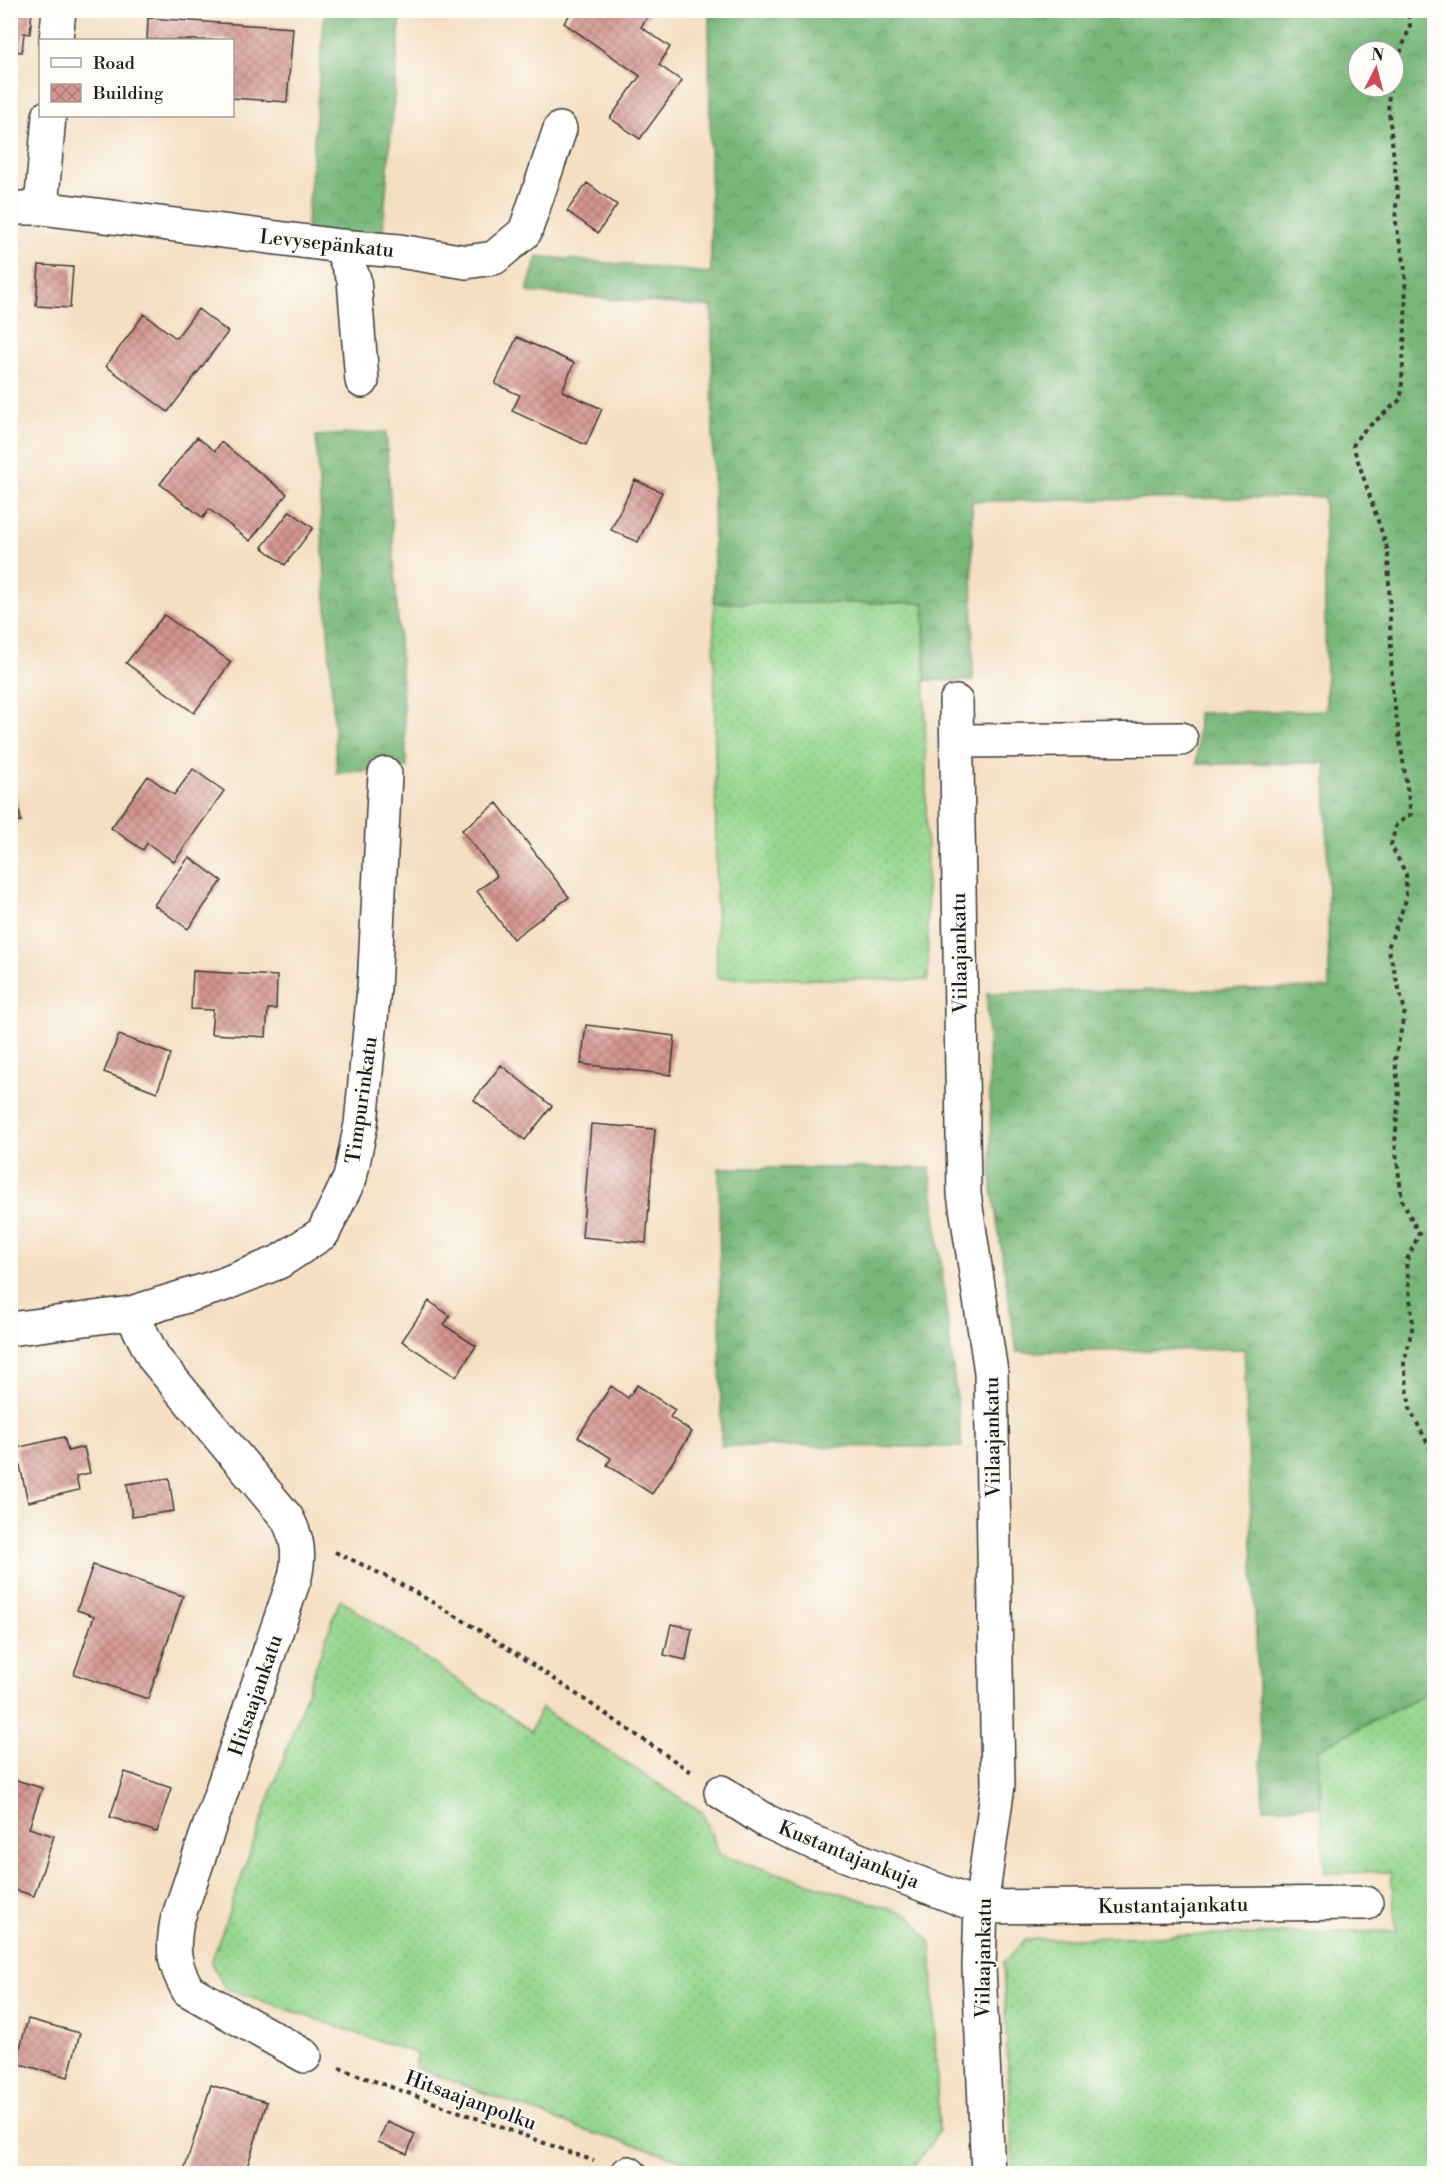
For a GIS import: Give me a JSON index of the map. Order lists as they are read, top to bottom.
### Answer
{
  "streets": {
    "street": [
      "Levysepänkatu",
      "Viilaajankatu",
      "Timpurinkatu",
      "Hitsaajankatu",
      "Kustantajankuja",
      "Kustantajankatu"
    ],
    "path": ["Hitsaajanpolku"]
  },
  "crossings": [
    ["Viilaajankatu", "Kustantajankuja"],
    ["Viilaajankatu", "Kustantajankatu"],
    ["Hitsaajankatu", "Hitsaajanpolku"],
    ["Kustantajankuja", "Kustantajankatu"]
  ],
  "legend": ["Road", "Building"],
  "north": "top"
}
